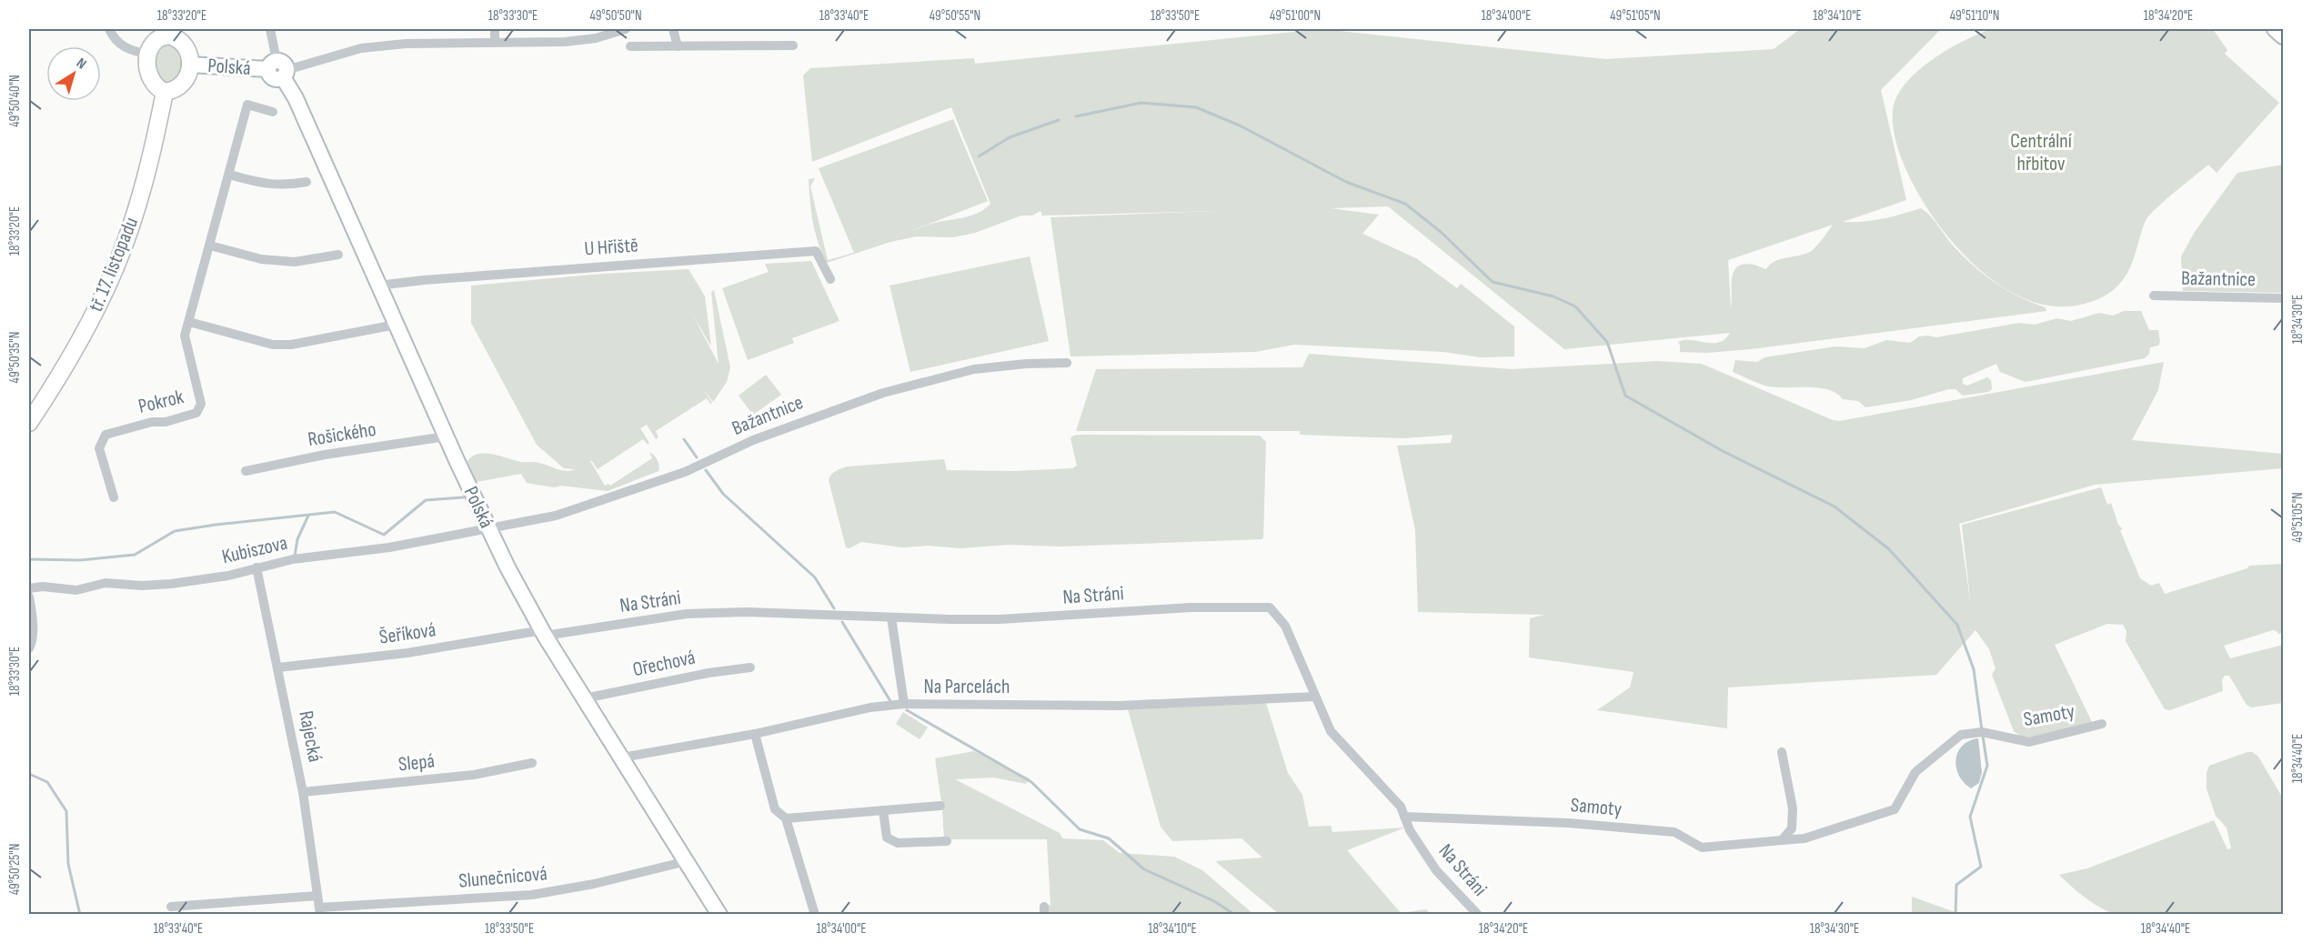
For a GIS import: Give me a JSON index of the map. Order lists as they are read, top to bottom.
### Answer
{
  "streets": {
    "main road": ["tř. 17. listopadu"],
    "street": [
      "Polská",
      "U Hřiště",
      "Bažantnice",
      "Pokrok",
      "Rošického",
      "Kubiszova",
      "Na Stráni",
      "Šeříková",
      "Ořechová",
      "Na Parcelách",
      "Samoty",
      "Rajecká",
      "Slepá",
      "Slunečnicová"
    ]
  },
  "crossings": [
    ["Polská", "U Hřiště"],
    ["Polská", "tř. 17. listopadu"],
    ["Polská", "Bažantnice"],
    ["Polská", "Rošického"],
    ["Polská", "Kubiszova"],
    ["Polská", "Na Stráni"],
    ["Polská", "Šeříková"],
    ["Polská", "Ořechová"],
    ["Polská", "Na Parcelách"],
    ["Polská", "Slunečnicová"],
    ["Bažantnice", "Kubiszova"],
    ["Kubiszova", "Rajecká"],
    ["Na Stráni", "Šeříková"],
    ["Na Stráni", "Na Parcelách"],
    ["Na Stráni", "Samoty"],
    ["Šeříková", "Rajecká"],
    ["Rajecká", "Slepá"],
    ["Rajecká", "Slunečnicová"]
  ],
  "parks": ["Centrální hřbitov"],
  "north": "top right",
  "coordinates": [
    "18°33'20\"E",
    "18°33'30\"E",
    "49°50'50\"N",
    "18°33'40\"E",
    "49°50'55\"N",
    "18°33'50\"E",
    "49°51'00\"N",
    "18°34'00\"E",
    "49°51'05\"N",
    "18°34'10\"E",
    "49°51'10\"N",
    "18°34'20\"E",
    "49°50'40\"N",
    "18°34'30\"E",
    "49°50'35\"N",
    "18°34'40\"E",
    "49°50'25\"N"
  ]
}
